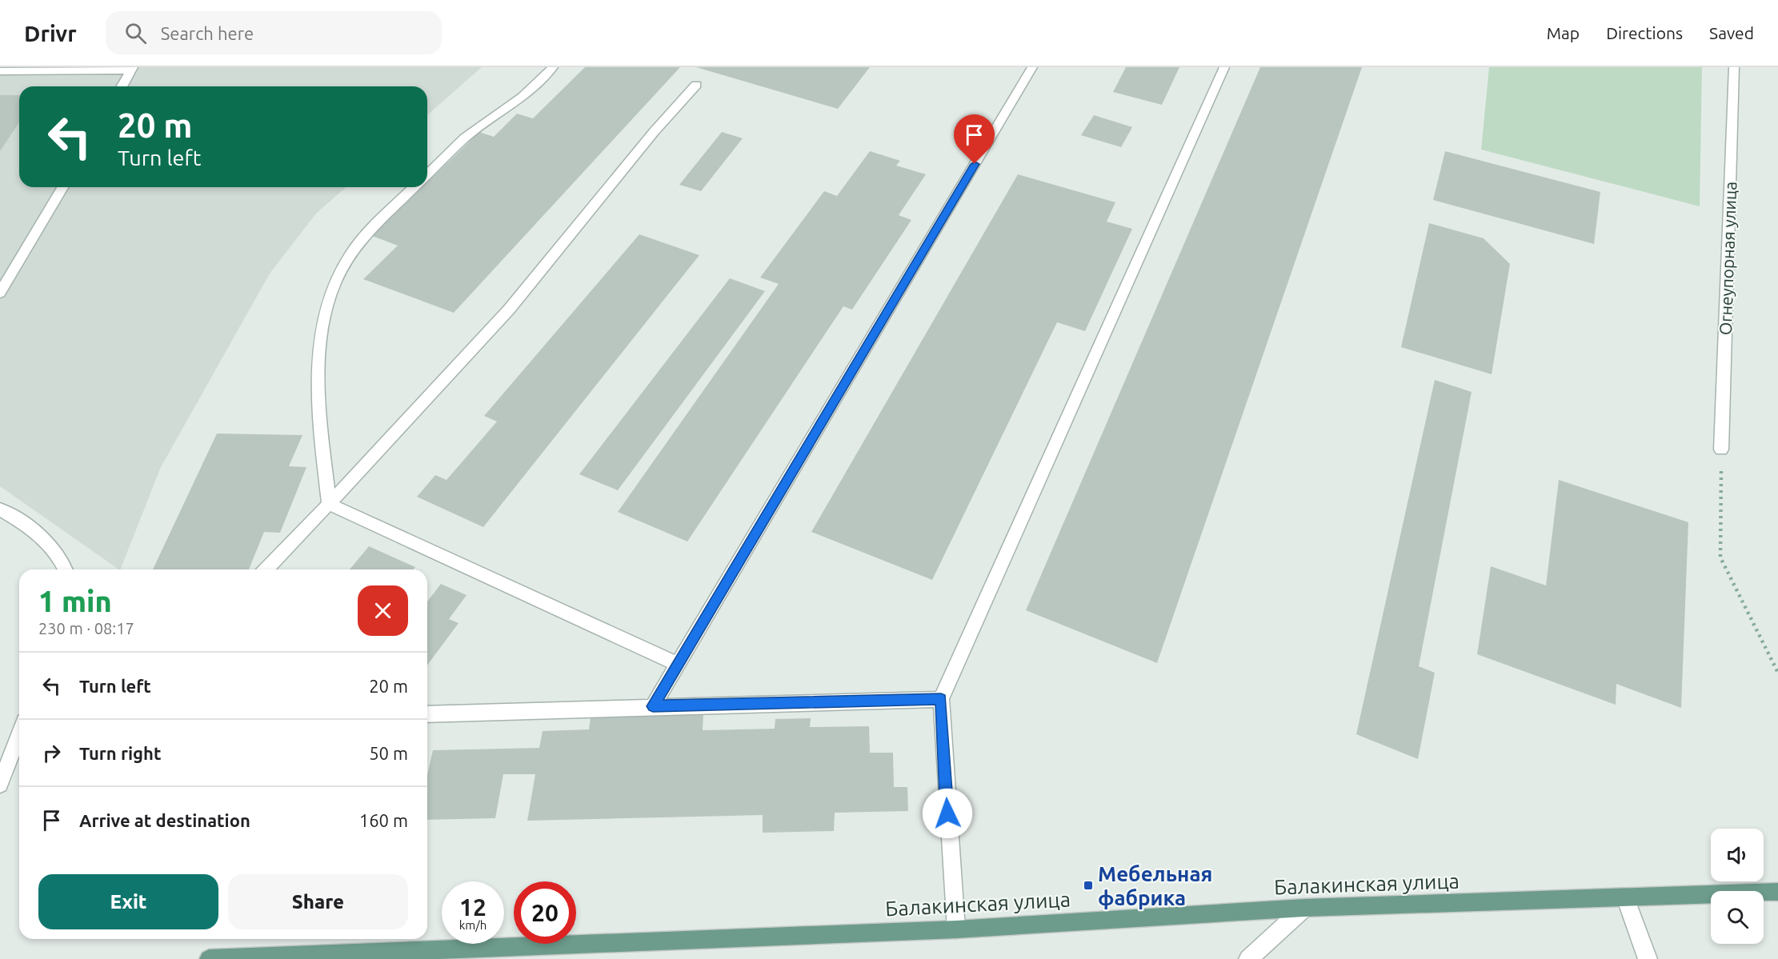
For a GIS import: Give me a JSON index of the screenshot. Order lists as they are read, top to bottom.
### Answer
{
  "streets": {
    "main road": ["Балакинская улица"],
    "street": ["Огнеупорная улица"]
  },
  "places": {
    "transit": ["Мебельная фабрика"]
  },
  "page": {
    "header": "Drivr",
    "search": "Search here",
    "nav": ["Map", "Directions", "Saved"],
    "turn": ["20 m", "Turn left"],
    "heading": ["1 min", "230 m · 08:17"],
    "list": [
      {
        "name": "Turn left",
        "value": "20 m"
      },
      {
        "name": "Turn right",
        "value": "50 m"
      },
      {
        "name": "Arrive at destination",
        "value": "160 m"
      }
    ],
    "buttons": ["Exit", "Share"],
    "speed": "12 km/h",
    "limit": "20"
  }
}
